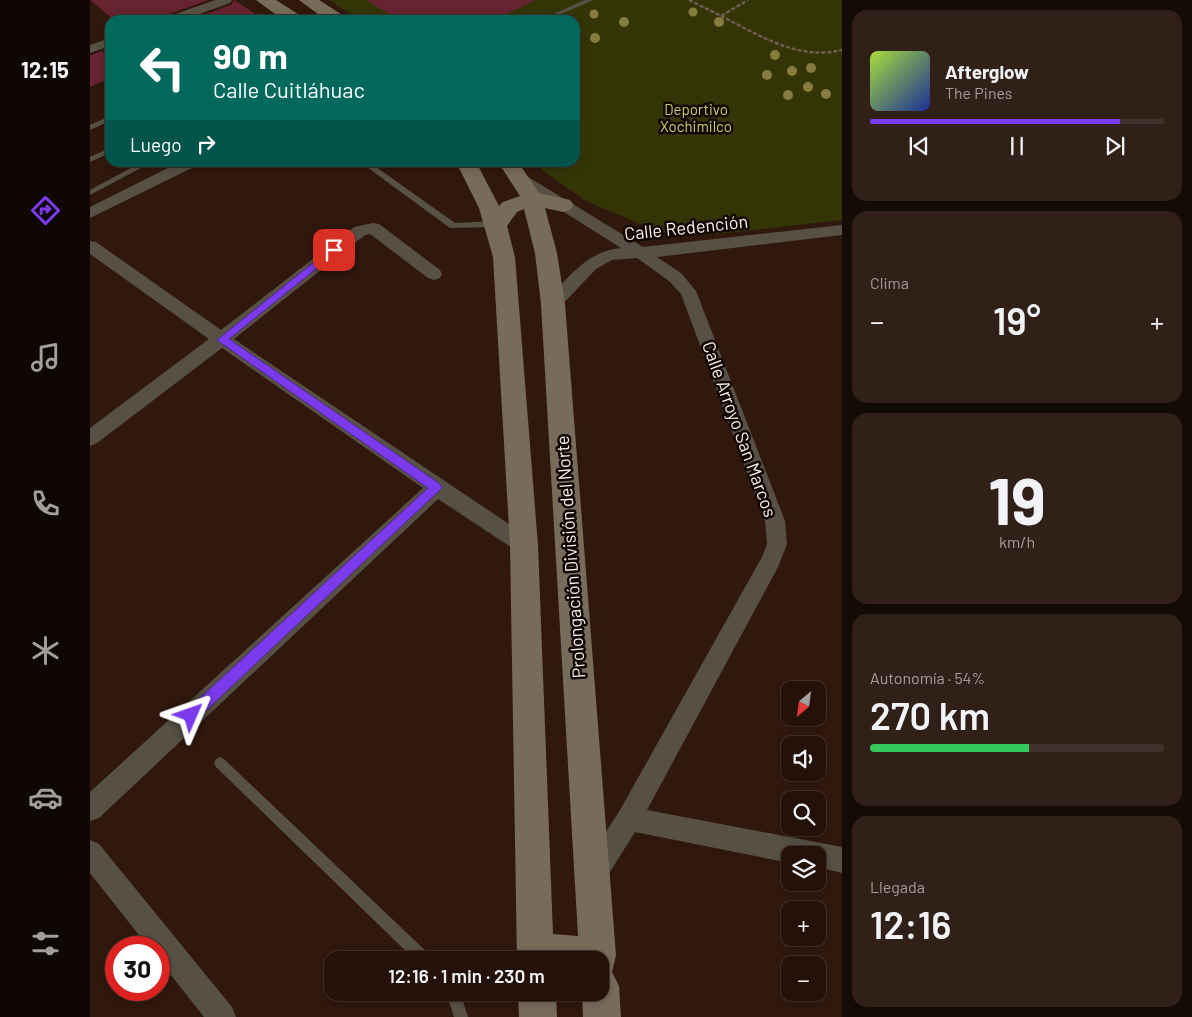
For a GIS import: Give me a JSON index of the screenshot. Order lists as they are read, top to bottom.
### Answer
{
  "streets": {
    "main road": ["Prolongación División del Norte"],
    "street": ["Calle Redención", "Calle Arroyo San Marcos"]
  },
  "crossings": [
    ["Calle Redención", "Calle Arroyo San Marcos"],
    ["Calle Redención", "Prolongación División del Norte"],
    ["Calle Arroyo San Marcos", "Prolongación División del Norte"]
  ],
  "parks": ["Deportivo Xochimilco"],
  "north": "bottom left",
  "page": {
    "tabs": "12:15",
    "turn": ["90 m", "Calle Cuitláhuac"],
    "song": ["Afterglow", "The Pines"],
    "then": "Luego",
    "tile": [
      "Clima",
      ["19", "km/h"],
      ["Autonomía · 54%", "270 km"],
      ["Llegada", "12:16"]
    ],
    "heat": ["−", "19°", "+"],
    "map_buttons": ["+", "−"],
    "limit": "30",
    "trip": "12:16 · 1 min · 230 m"
  }
}
